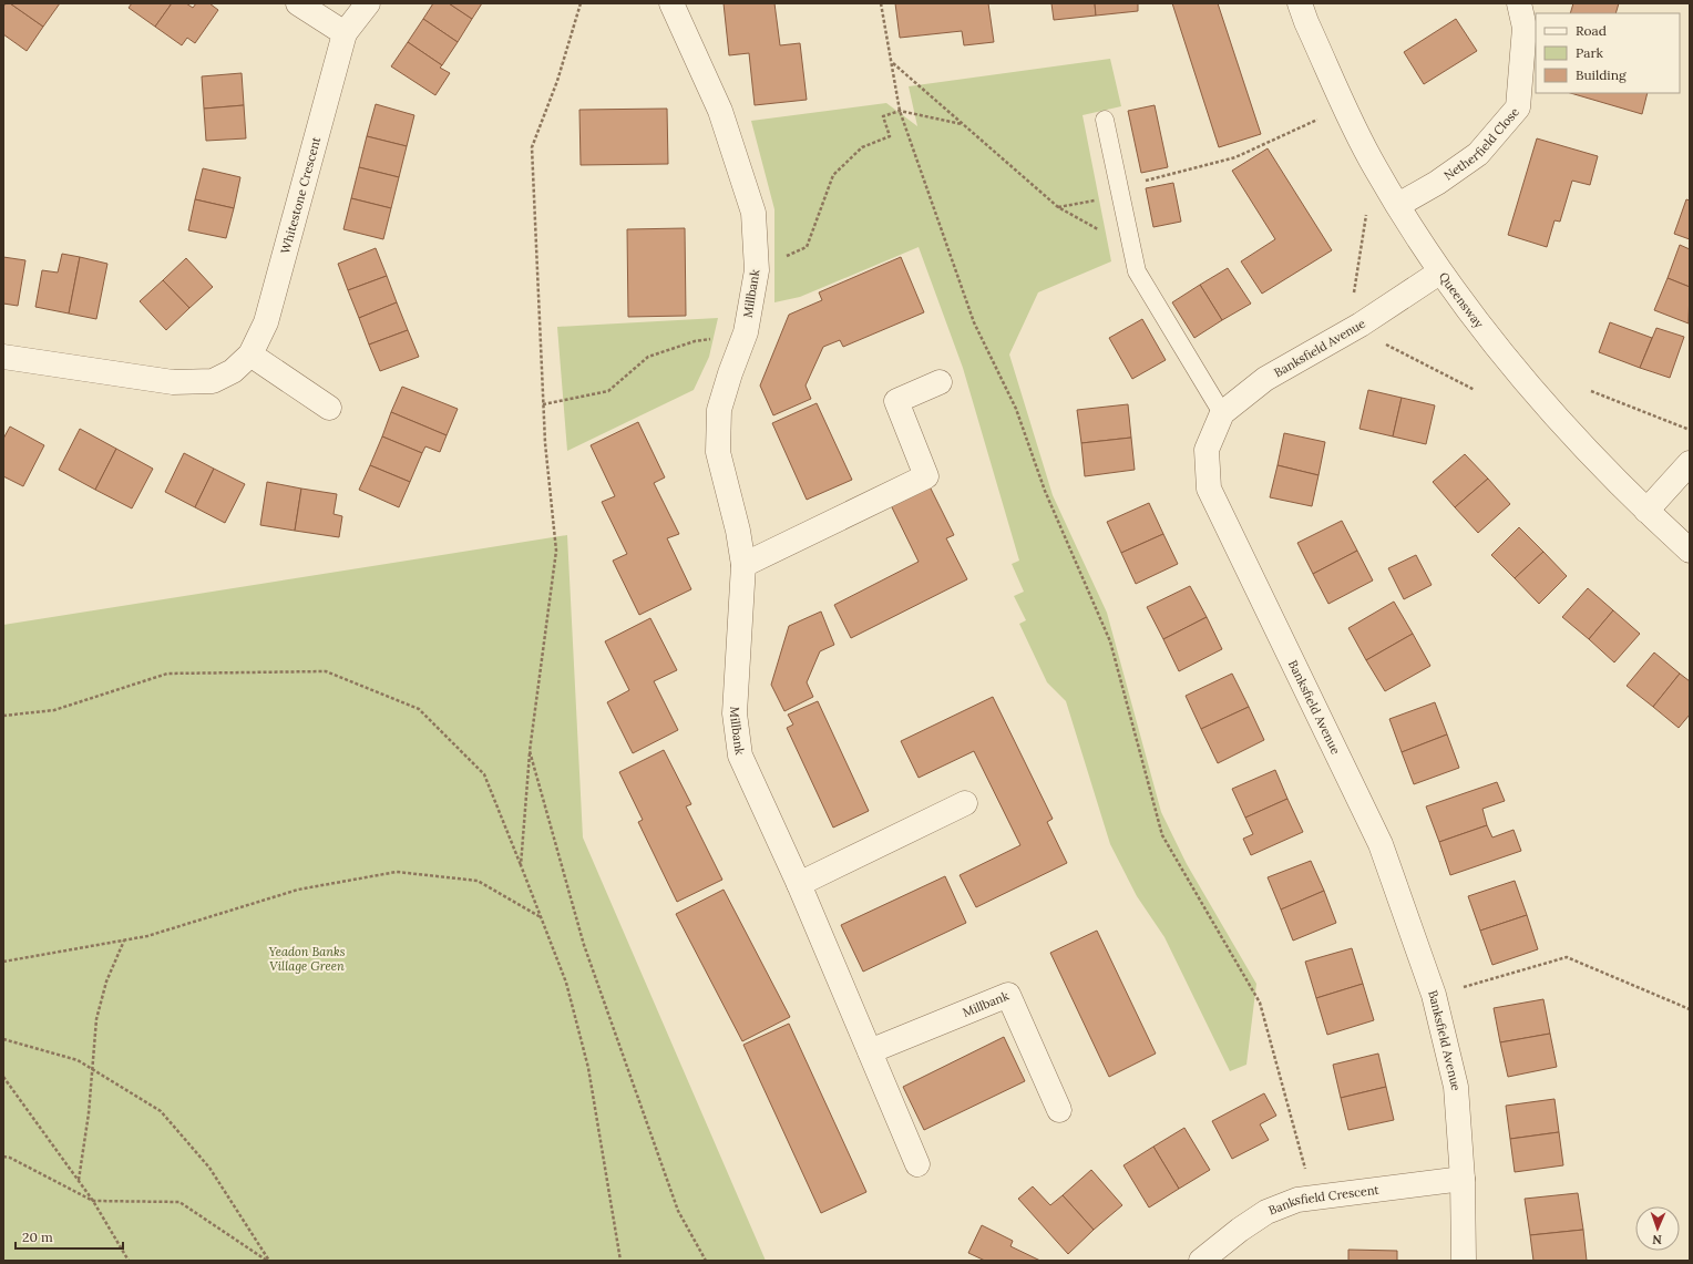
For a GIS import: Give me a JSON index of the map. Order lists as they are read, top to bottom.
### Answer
{
  "streets": {
    "street": [
      "Netherfield Close",
      "Whitestone Crescent",
      "Millbank",
      "Queensway",
      "Banksfield Avenue",
      "Banksfield Crescent"
    ]
  },
  "crossings": [
    ["Netherfield Close", "Queensway"],
    ["Queensway", "Banksfield Avenue"],
    ["Banksfield Avenue", "Banksfield Crescent"]
  ],
  "parks": ["Yeadon Banks Village Green"],
  "legend": ["Road", "Park", "Building"],
  "scale_bar": "20 m",
  "north": "bottom"
}
